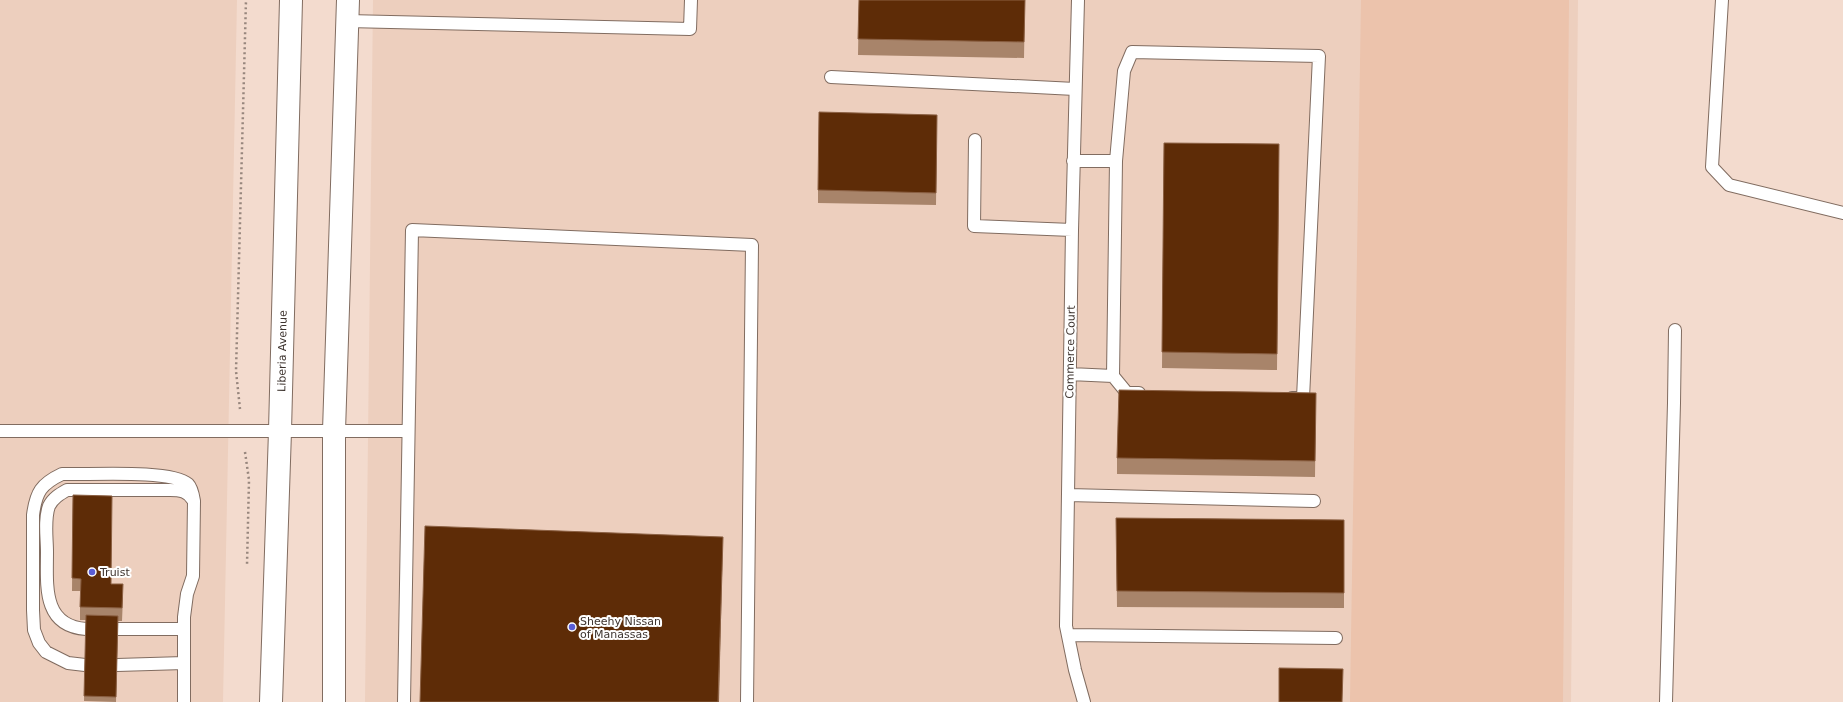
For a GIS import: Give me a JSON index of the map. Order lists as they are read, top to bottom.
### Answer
{
  "streets": {
    "highway": ["Liberia Avenue"],
    "lane": ["Commerce Court"]
  },
  "places": ["Truist", "Sheehy Nissan of Manassas"]
}
